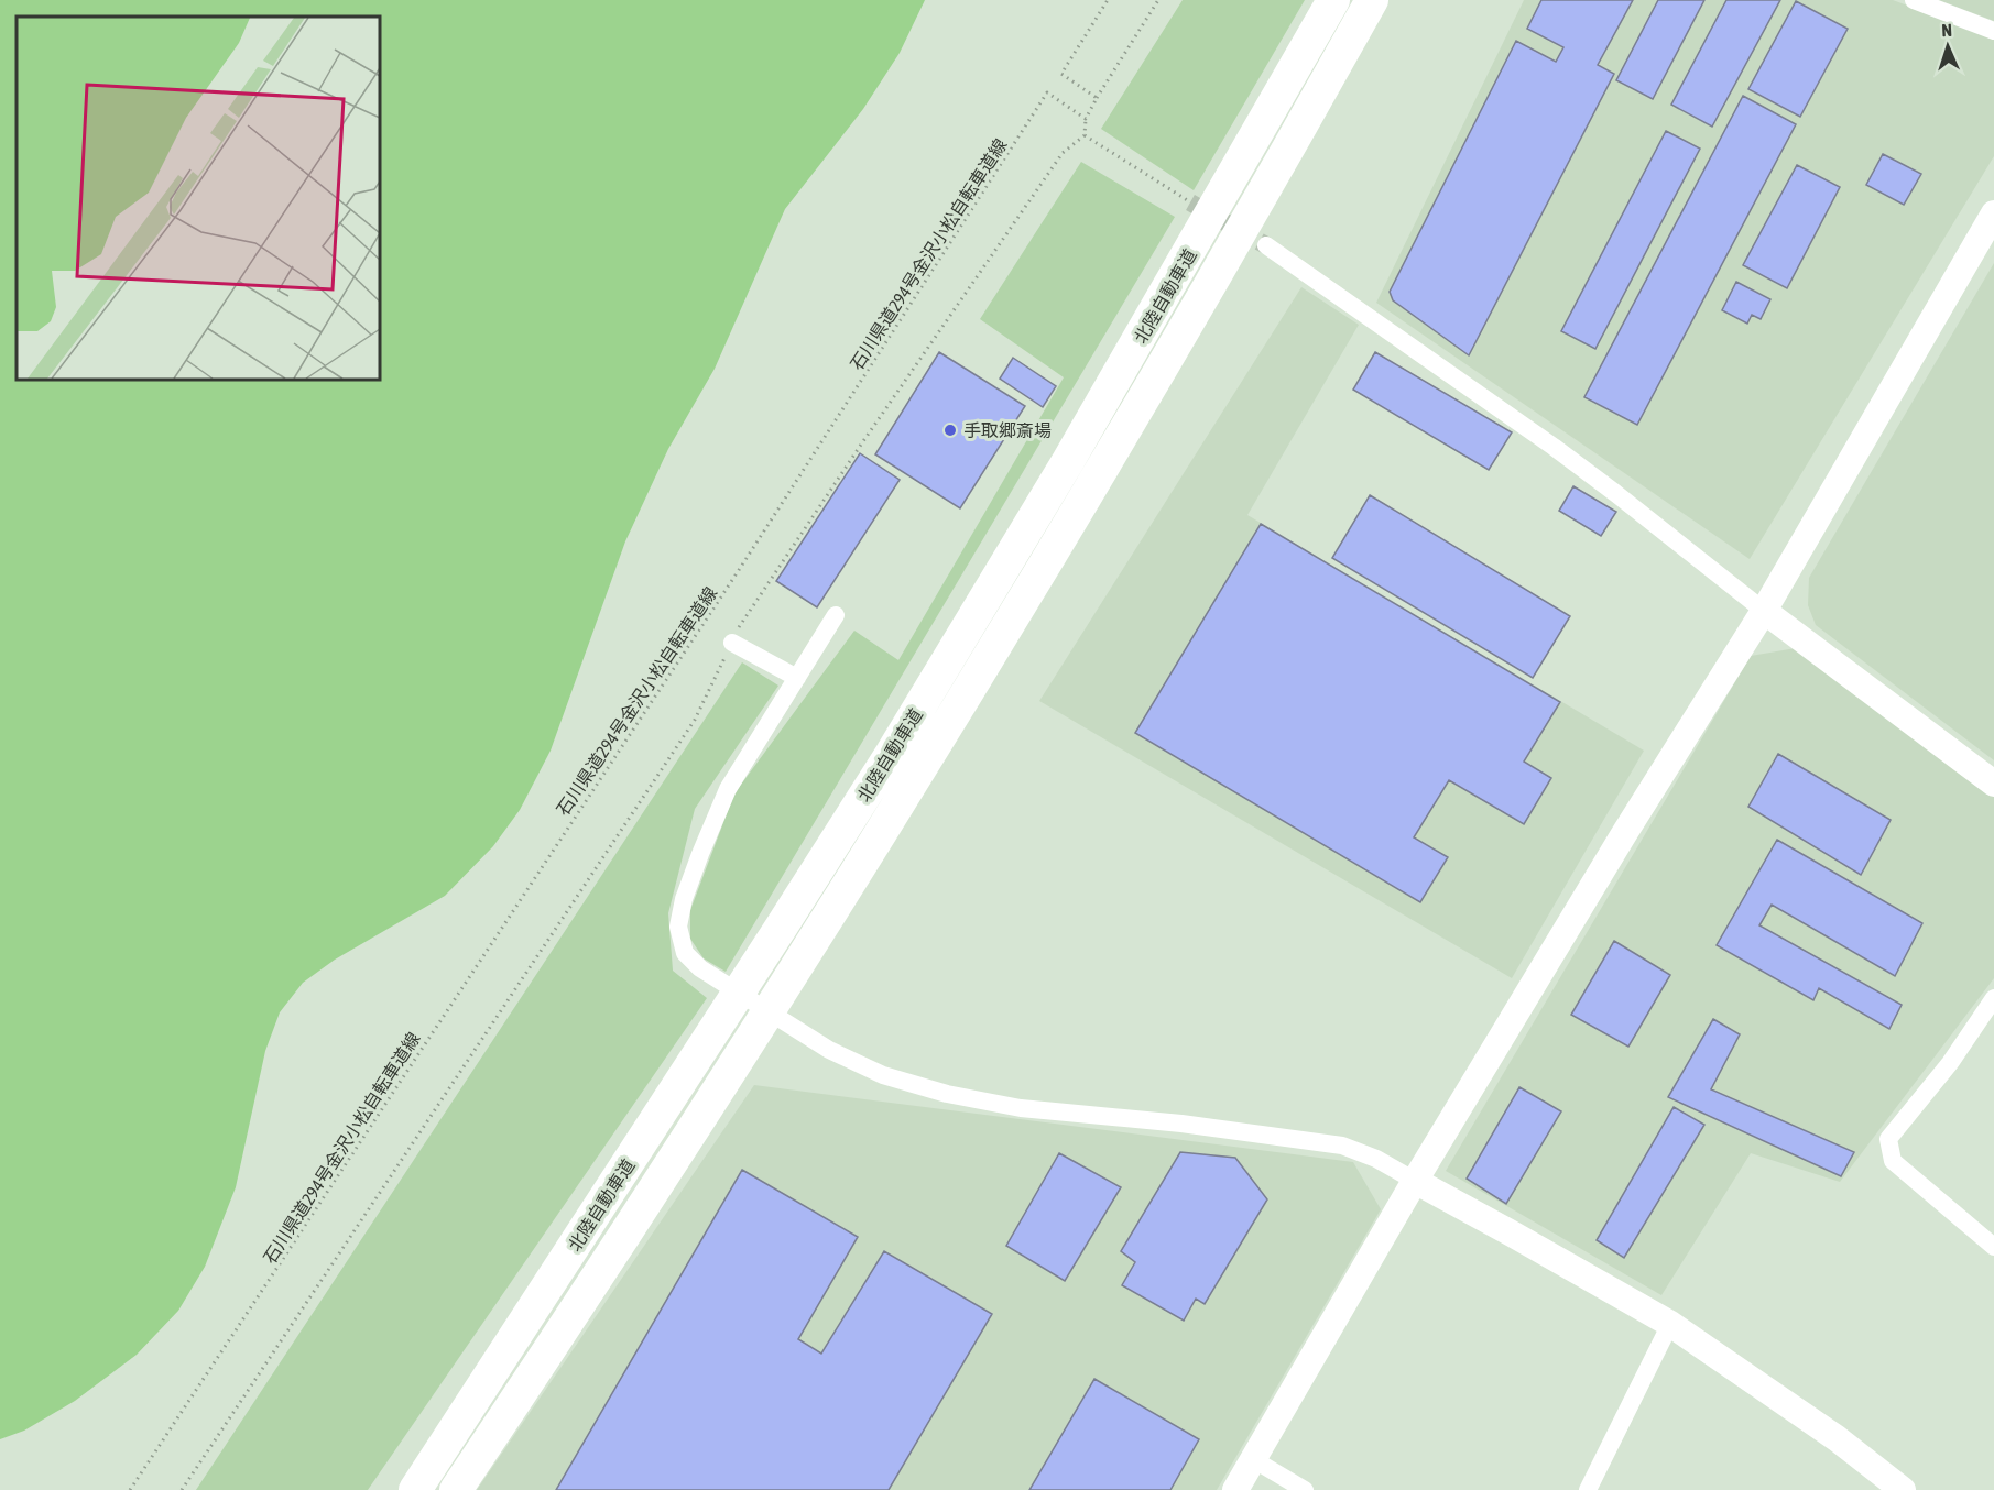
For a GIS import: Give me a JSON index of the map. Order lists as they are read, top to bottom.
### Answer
{
  "streets": {
    "highway": ["北陸自動車道"],
    "path": ["石川県道294号金沢小松自転車道線"]
  },
  "places": ["手取郷斎場"],
  "north": "top"
}
